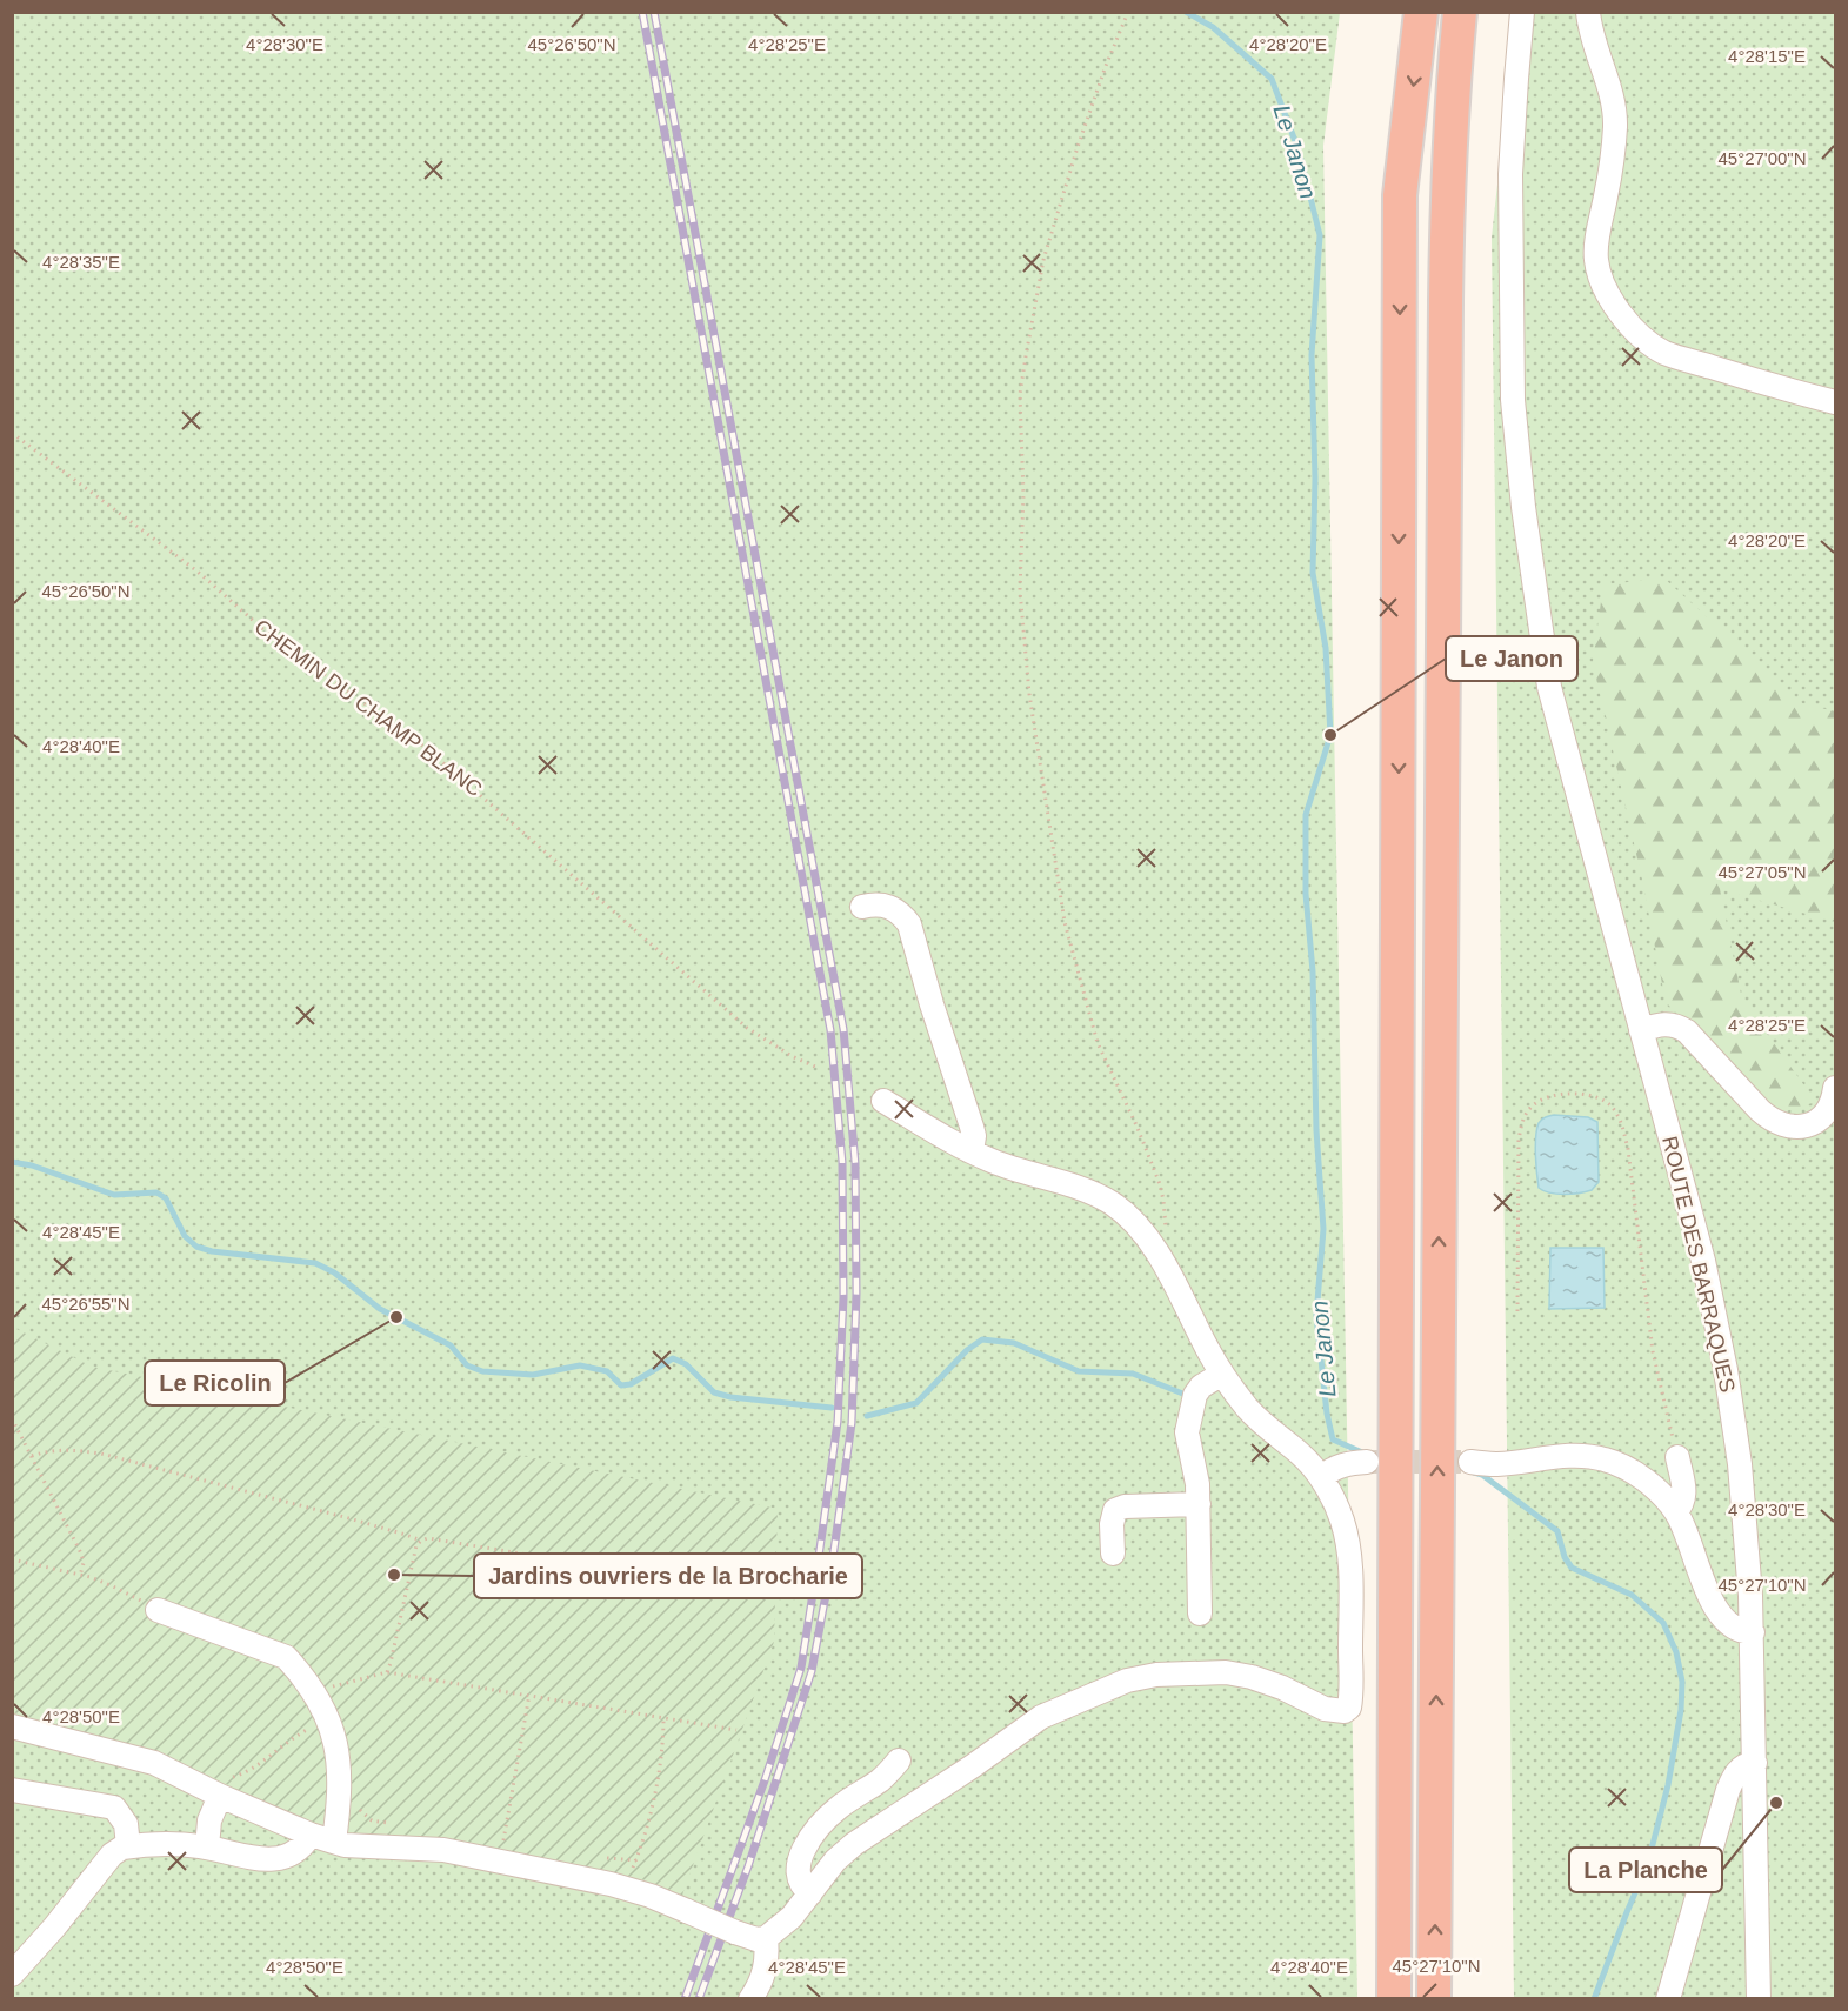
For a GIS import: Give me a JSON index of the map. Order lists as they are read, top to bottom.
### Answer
{
  "streets": {
    "street": ["ROUTE DES BARRAQUES"],
    "path": ["CHEMIN DU CHAMP BLANC"]
  },
  "water": ["Le Janon"],
  "places": [
    "Le Janon",
    "Le Ricolin",
    "Jardins ouvriers de la Brocharie",
    "La Planche"
  ],
  "coordinates": [
    "4°28'30\"E",
    "4°28'25\"E",
    "4°28'20\"E",
    "45°26'50\"N",
    "4°28'15\"E",
    "45°27'00\"N",
    "4°28'35\"E",
    "4°28'40\"E",
    "45°27'05\"N",
    "4°28'45\"E",
    "45°26'55\"N",
    "45°27'10\"N",
    "4°28'50\"E"
  ]
}
